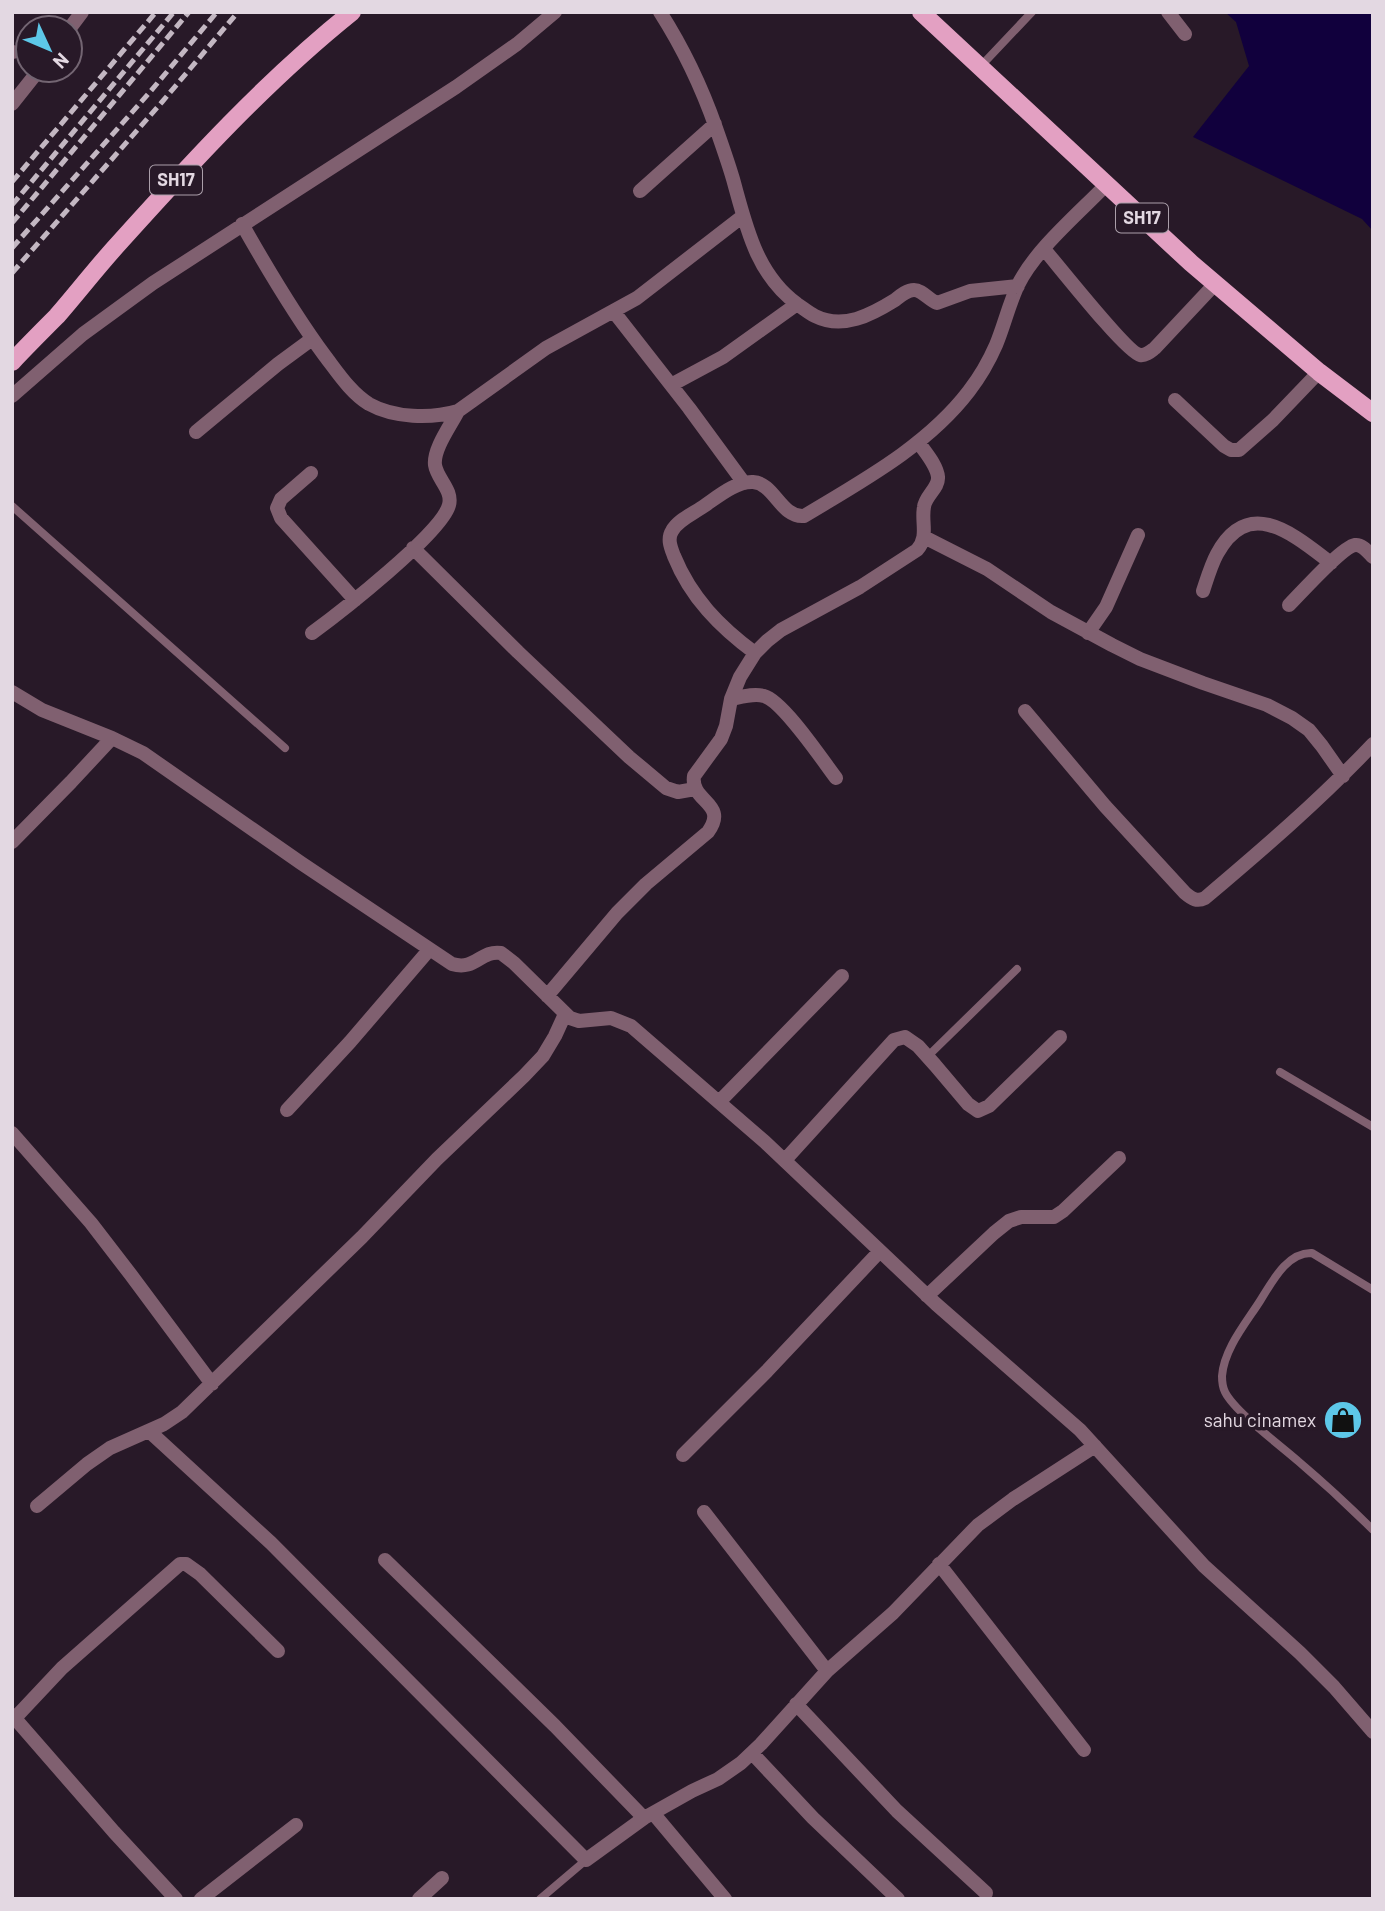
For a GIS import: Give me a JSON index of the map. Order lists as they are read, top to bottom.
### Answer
{
  "streets": {
    "main road": ["SH17"]
  },
  "places": {
    "shop": ["sahu cinamex"]
  },
  "north": "bottom right"
}
